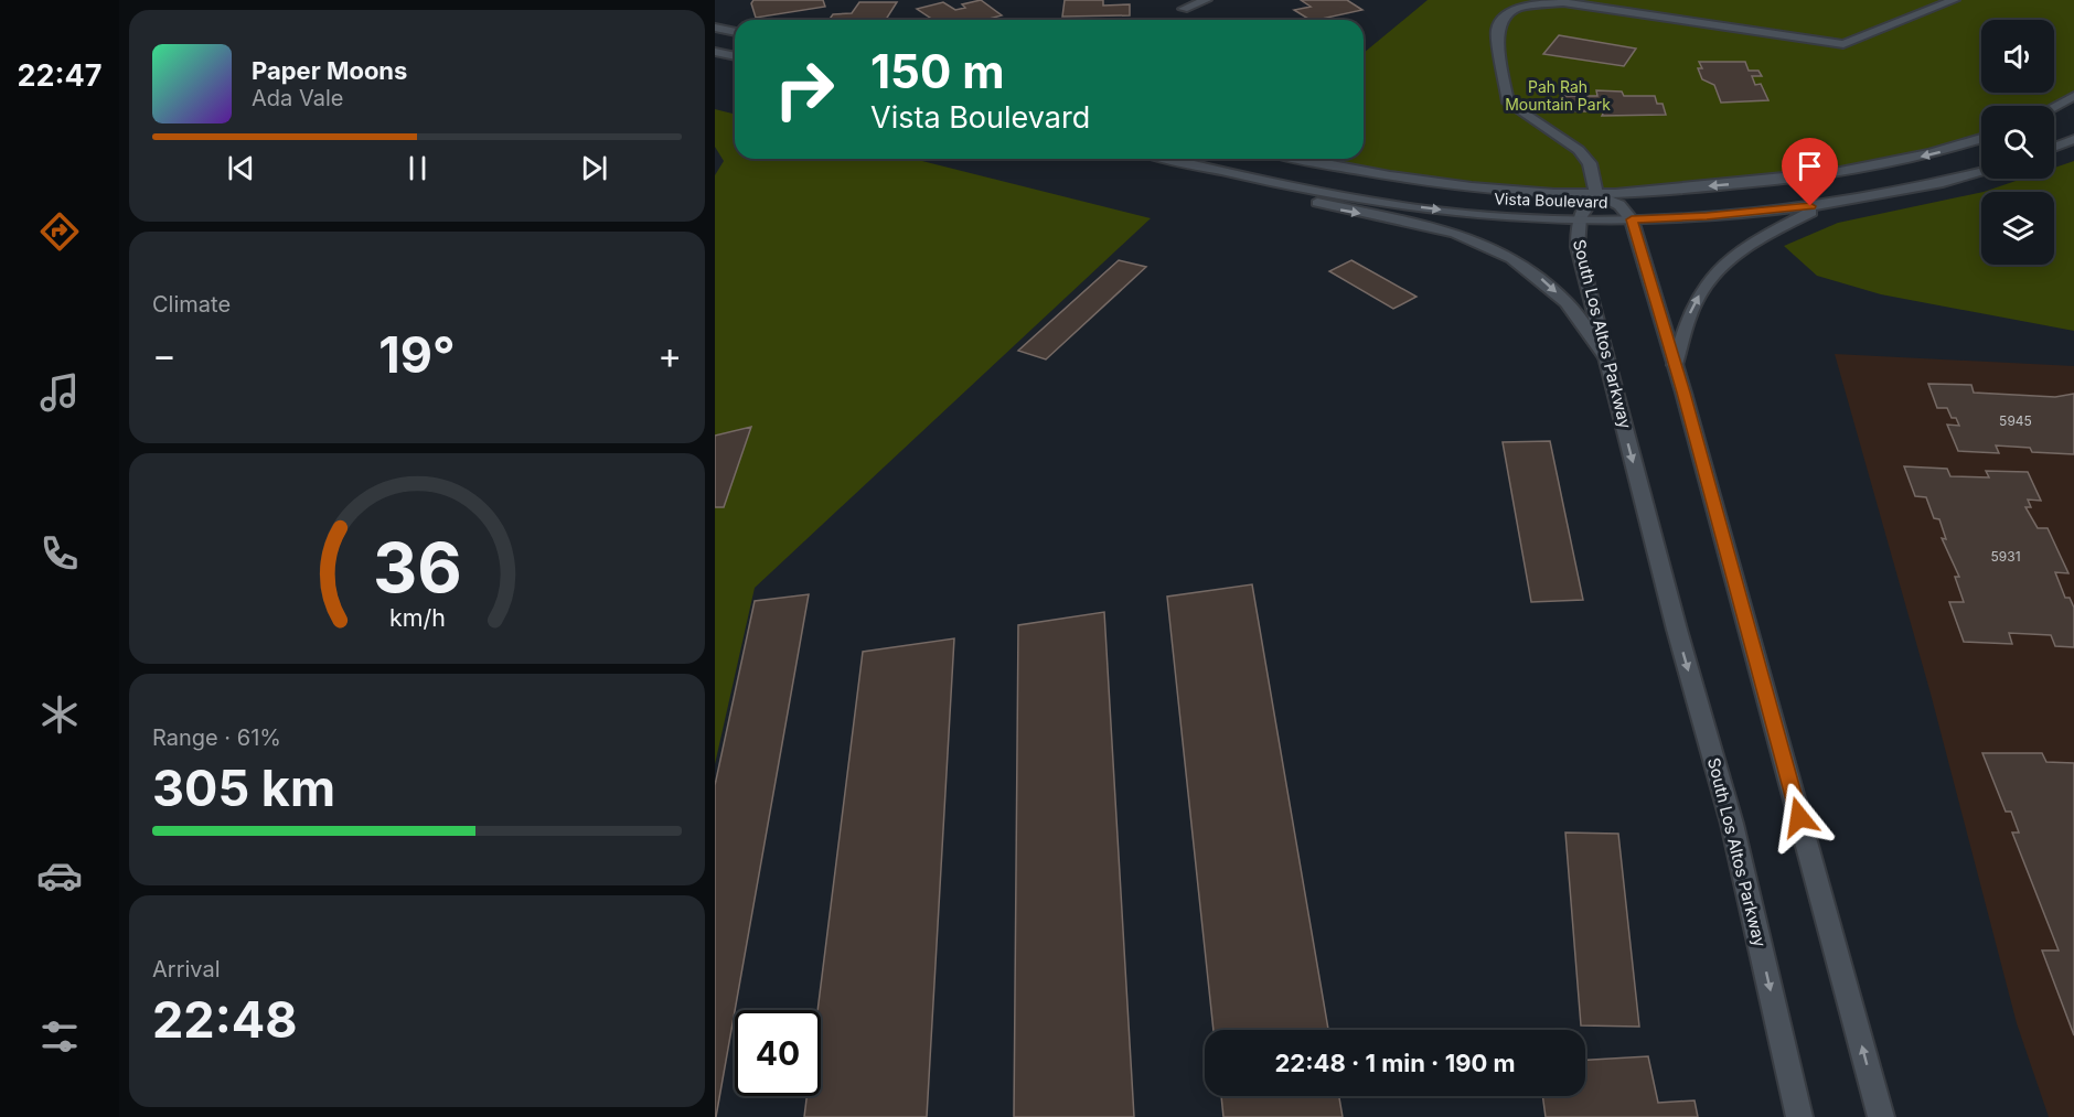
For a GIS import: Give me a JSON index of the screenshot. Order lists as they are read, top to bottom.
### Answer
{
  "streets": {
    "main road": ["Vista Boulevard", "South Los Altos Parkway"]
  },
  "crossings": [
    ["Vista Boulevard", "South Los Altos Parkway"]
  ],
  "parks": ["Pah Rah Mountain Park"],
  "house_numbers": ["5945", "5931"],
  "page": {
    "tabs": "22:47",
    "turn": ["150 m", "Vista Boulevard"],
    "song": ["Paper Moons", "Ada Vale"],
    "tile": [
      "Climate",
      ["Range · 61%", "305 km"],
      ["Arrival", "22:48"]
    ],
    "heat": ["−", "19°", "+"],
    "limit": "40",
    "trip": "22:48 · 1 min · 190 m",
    "gauge": ["36", "km/h"]
  }
}
